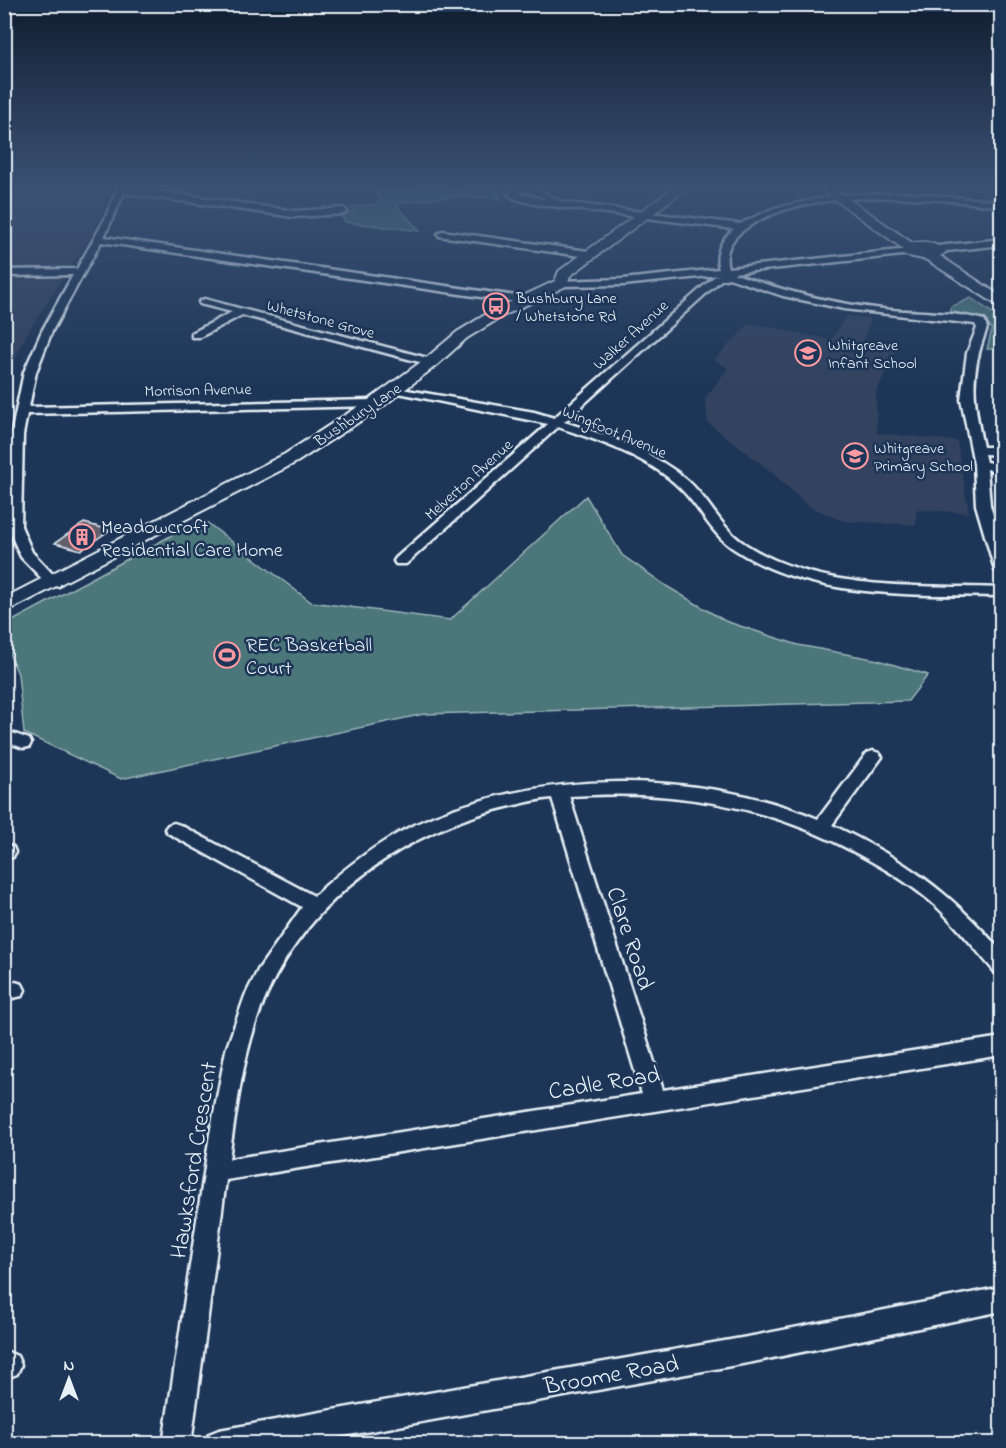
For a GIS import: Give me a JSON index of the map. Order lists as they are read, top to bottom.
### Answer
{
  "streets": {
    "street": [
      "Whetstone Grove",
      "Walker Avenue",
      "Morrison Avenue",
      "Bushbury Lane",
      "Wingfoot Avenue",
      "Melverton Avenue",
      "Clare Road",
      "Cadle Road",
      "Hawksford Crescent",
      "Broome Road"
    ]
  },
  "crossings": [
    ["Whetstone Grove", "Bushbury Lane"],
    ["Walker Avenue", "Wingfoot Avenue"],
    ["Walker Avenue", "Melverton Avenue"],
    ["Morrison Avenue", "Bushbury Lane"],
    ["Bushbury Lane", "Wingfoot Avenue"],
    ["Wingfoot Avenue", "Melverton Avenue"],
    ["Clare Road", "Cadle Road"],
    ["Clare Road", "Hawksford Crescent"],
    ["Cadle Road", "Hawksford Crescent"]
  ],
  "places": {
    "bus stop": ["Bushbury Lane / Whetstone Rd"],
    "school or university": ["Whitgreave Infant School", "Whitgreave Primary School"],
    "building": ["Meadowcroft Residential Care Home"],
    "sports": ["REC Basketball Court"]
  },
  "north": "top"
}
